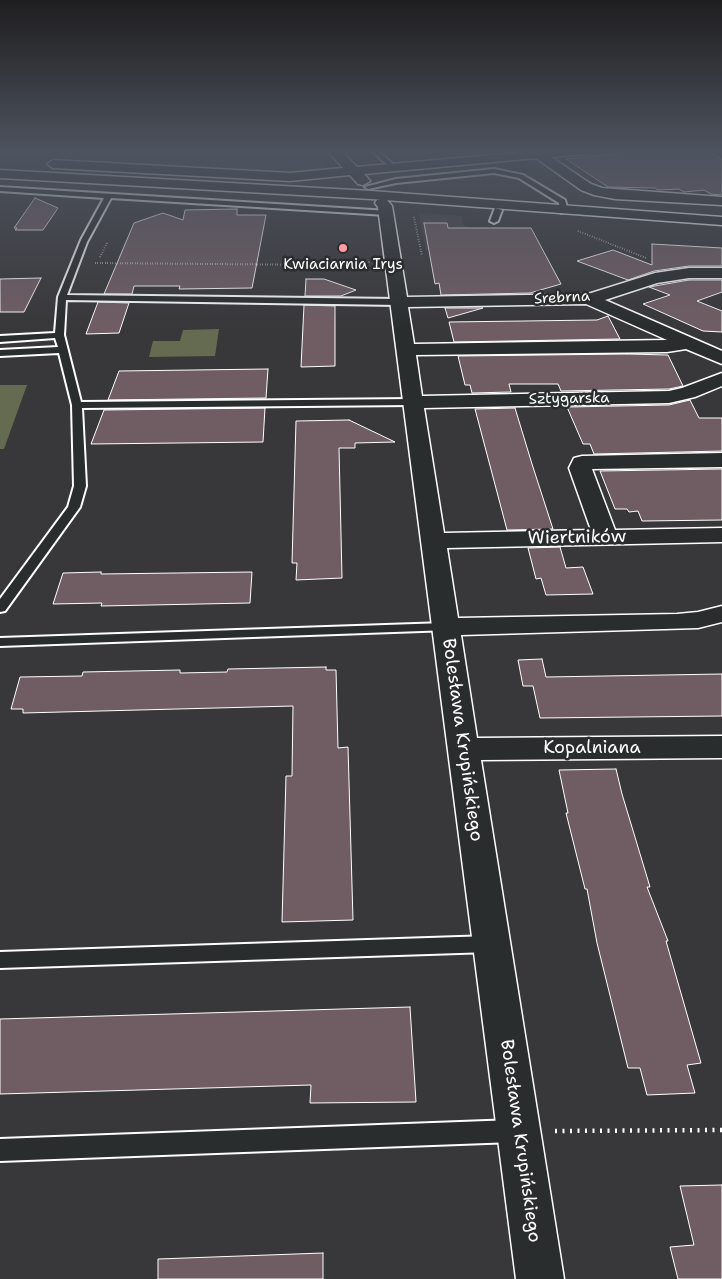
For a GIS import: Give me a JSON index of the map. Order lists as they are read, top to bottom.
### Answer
{
  "streets": {
    "street": [
      "Srebrna",
      "Sztygarska",
      "Wiertników",
      "Bolesława Krupińskiego",
      "Kopalniana"
    ]
  },
  "crossings": [
    ["Srebrna", "Bolesława Krupińskiego"],
    ["Sztygarska", "Bolesława Krupińskiego"],
    ["Wiertników", "Bolesława Krupińskiego"],
    ["Bolesława Krupińskiego", "Kopalniana"]
  ],
  "places": ["Kwiaciarnia Irys"]
}
